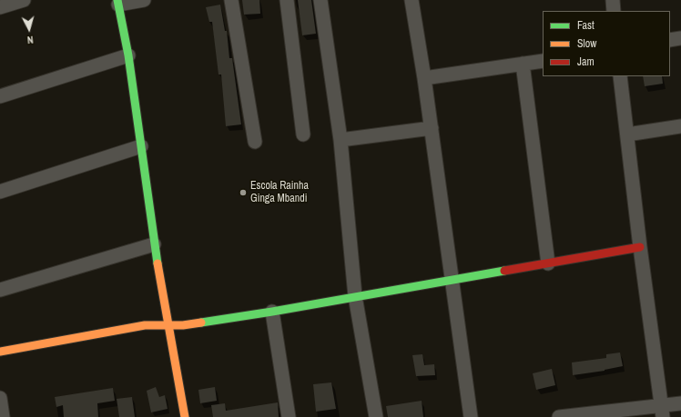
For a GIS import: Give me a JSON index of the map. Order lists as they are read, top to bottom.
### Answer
{
  "places": ["Escola Rainha Ginga Mbandi"],
  "legend": ["Fast", "Slow", "Jam"],
  "north": "bottom"
}
